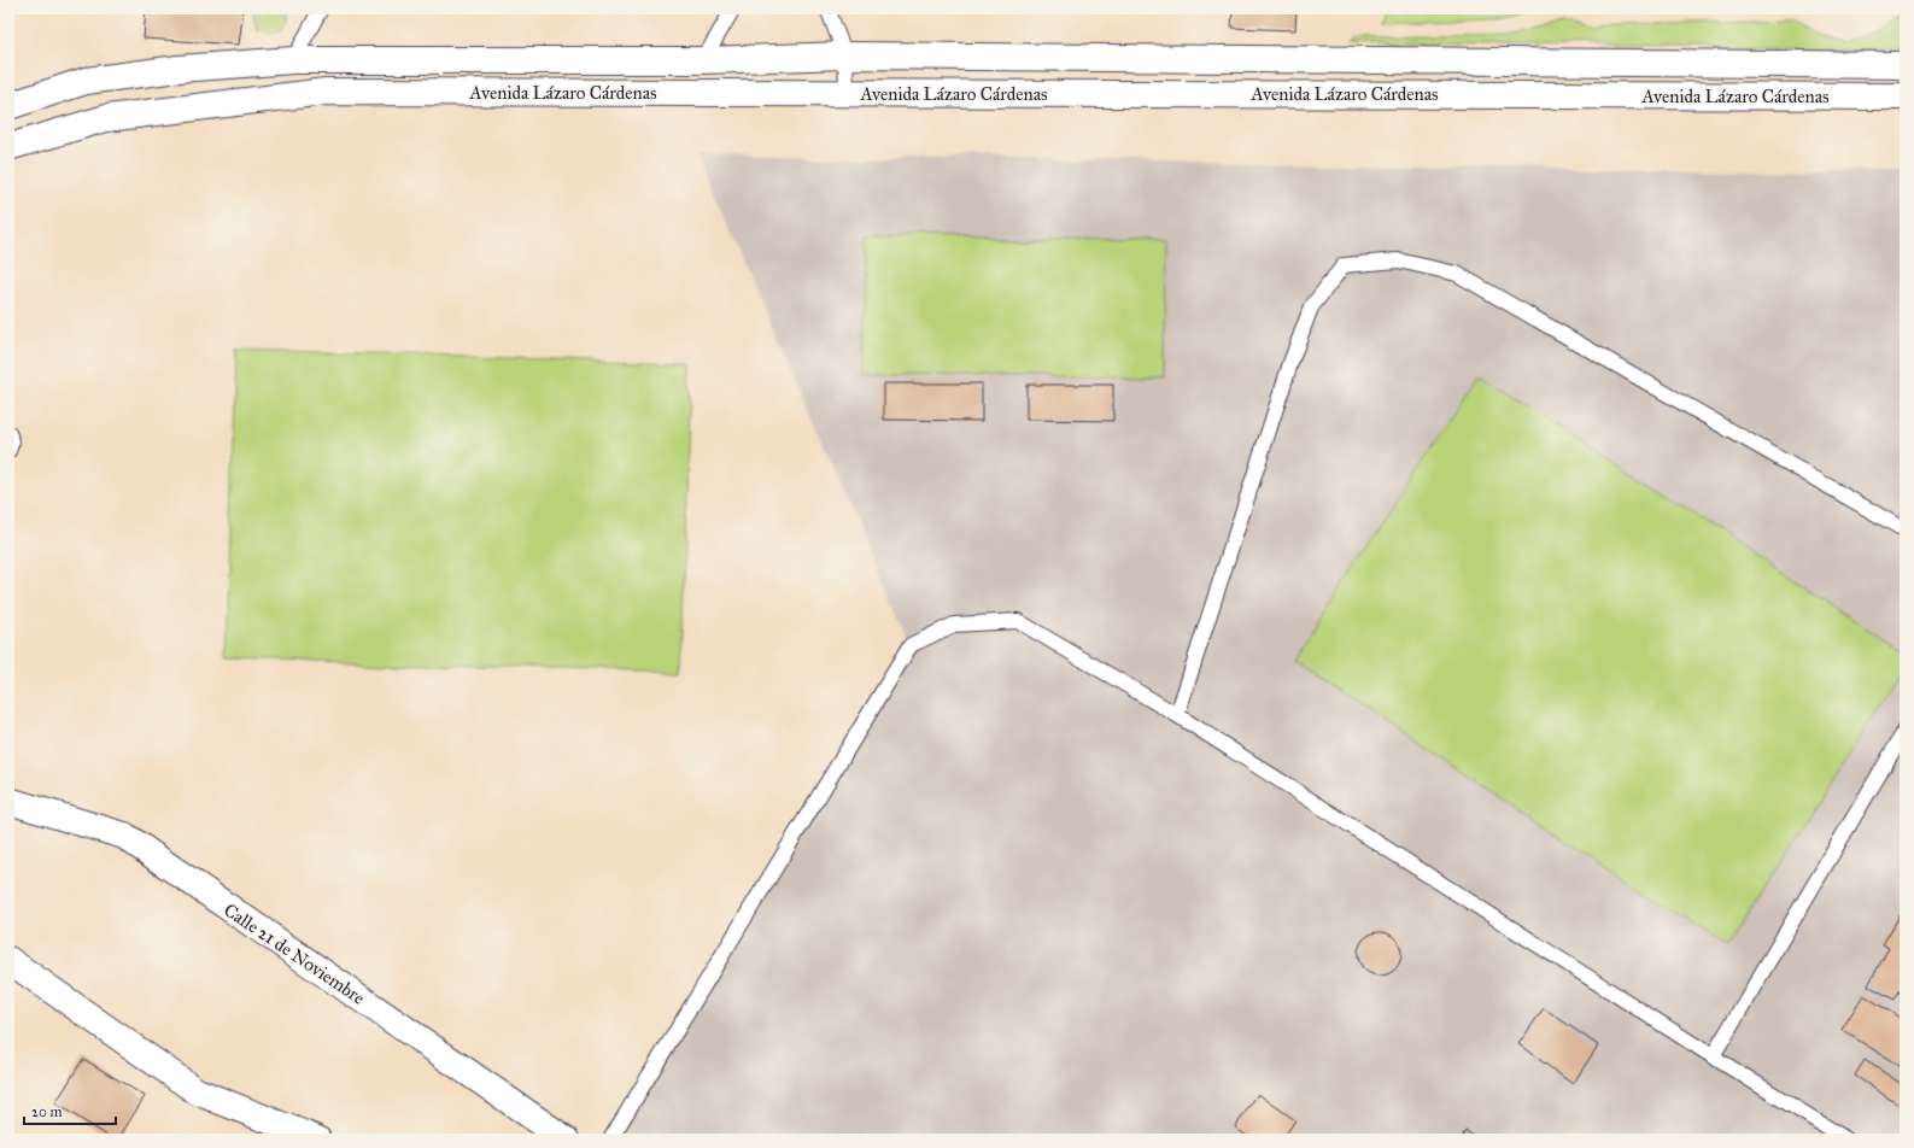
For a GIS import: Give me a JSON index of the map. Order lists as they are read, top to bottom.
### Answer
{
  "streets": {
    "street": ["Avenida Lázaro Cárdenas", "Calle 21 de Noviembre"]
  },
  "scale_bar": "20 m"
}
